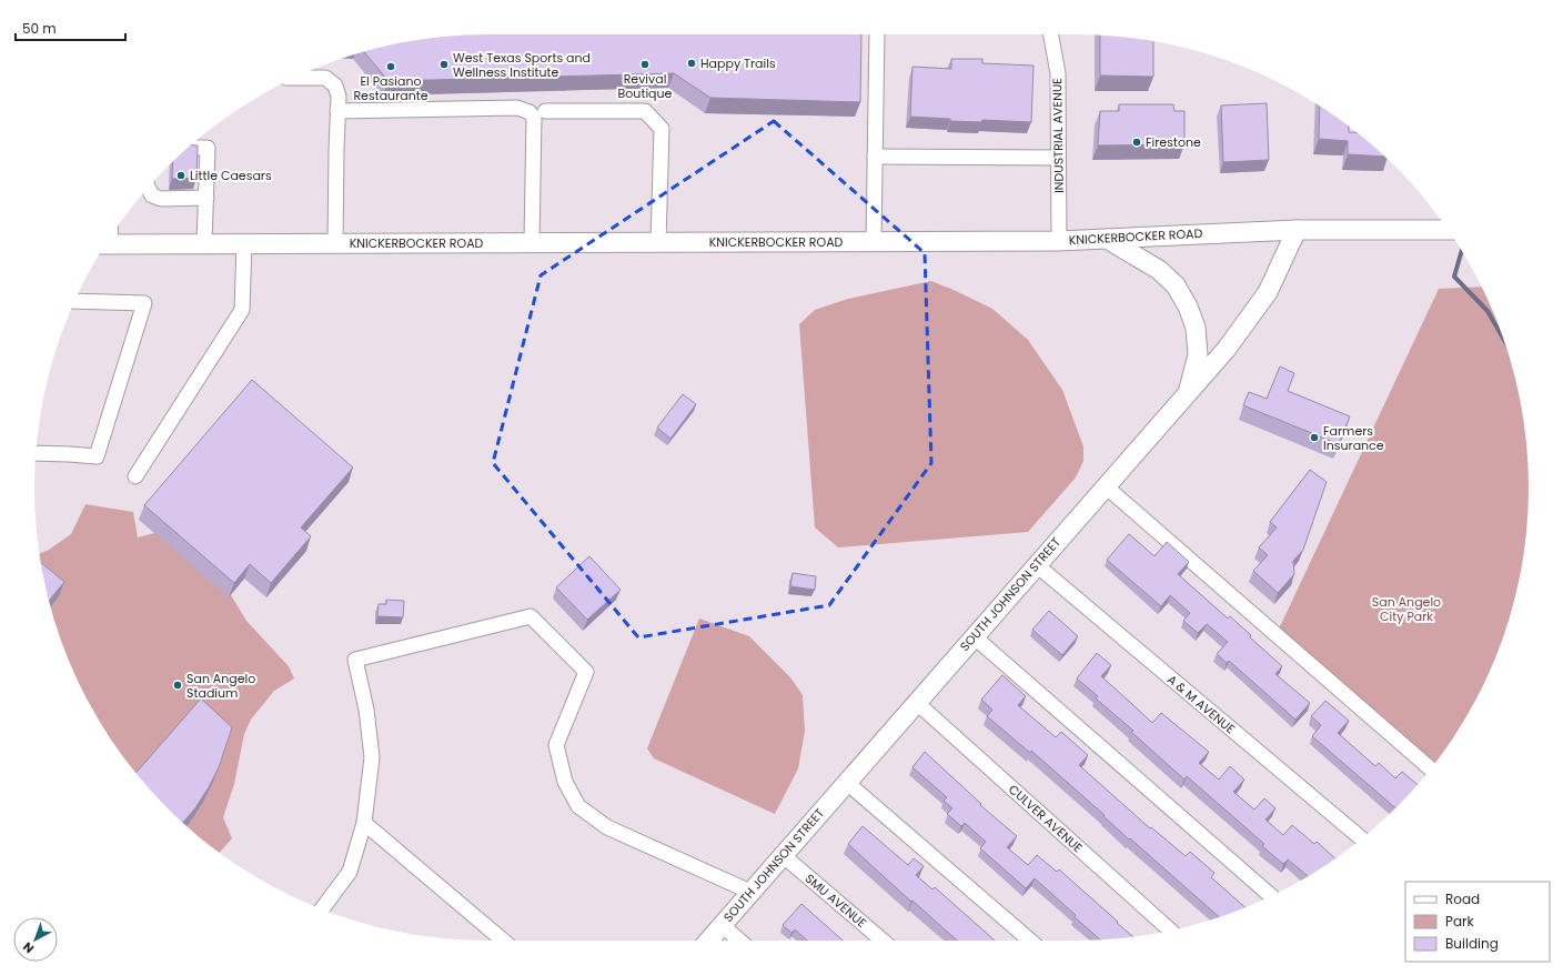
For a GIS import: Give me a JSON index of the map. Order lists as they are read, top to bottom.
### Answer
{
  "streets": {
    "main road": ["KNICKERBOCKER ROAD", "SOUTH JOHNSON STREET"],
    "street": [
      "INDUSTRIAL AVENUE",
      "A & M AVENUE",
      "CULVER AVENUE",
      "SMU AVENUE"
    ]
  },
  "crossings": [
    ["INDUSTRIAL AVENUE", "KNICKERBOCKER ROAD"],
    ["KNICKERBOCKER ROAD", "SOUTH JOHNSON STREET"],
    ["SOUTH JOHNSON STREET", "A & M AVENUE"],
    ["SOUTH JOHNSON STREET", "CULVER AVENUE"],
    ["SOUTH JOHNSON STREET", "SMU AVENUE"]
  ],
  "parks": ["San Angelo City Park"],
  "places": [
    "Happy Trails",
    "West Texas Sports and Wellness Institute",
    "Revival Boutique",
    "El Pasiano Restaurante",
    "Firestone",
    "Little Caesars",
    "Farmers Insurance",
    "San Angelo Stadium"
  ],
  "legend": ["Road", "Park", "Building"],
  "scale_bar": "50 m",
  "north": "bottom left"
}
